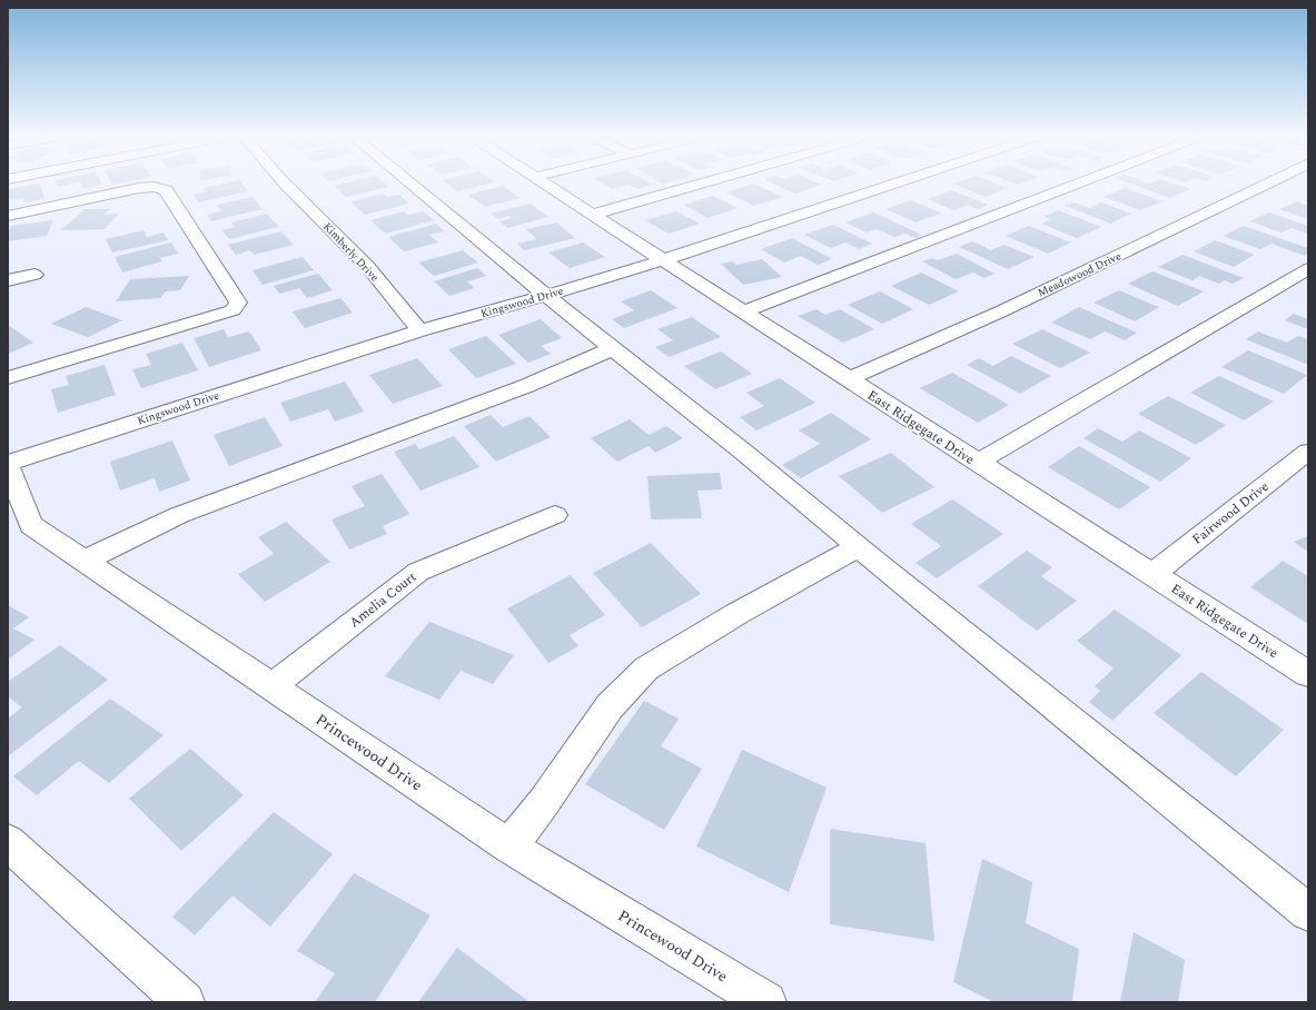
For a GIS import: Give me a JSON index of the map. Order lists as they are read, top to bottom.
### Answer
{
  "streets": {
    "street": [
      "Kimberly Drive",
      "Meadowood Drive",
      "Kingswood Drive",
      "East Ridgegate Drive",
      "Fairwood Drive",
      "Amelia Court",
      "Princewood Drive"
    ]
  },
  "crossings": [
    ["Kimberly Drive", "Kingswood Drive"],
    ["Meadowood Drive", "East Ridgegate Drive"],
    ["Kingswood Drive", "East Ridgegate Drive"],
    ["Kingswood Drive", "Princewood Drive"],
    ["East Ridgegate Drive", "Fairwood Drive"],
    ["Amelia Court", "Princewood Drive"]
  ]
}
